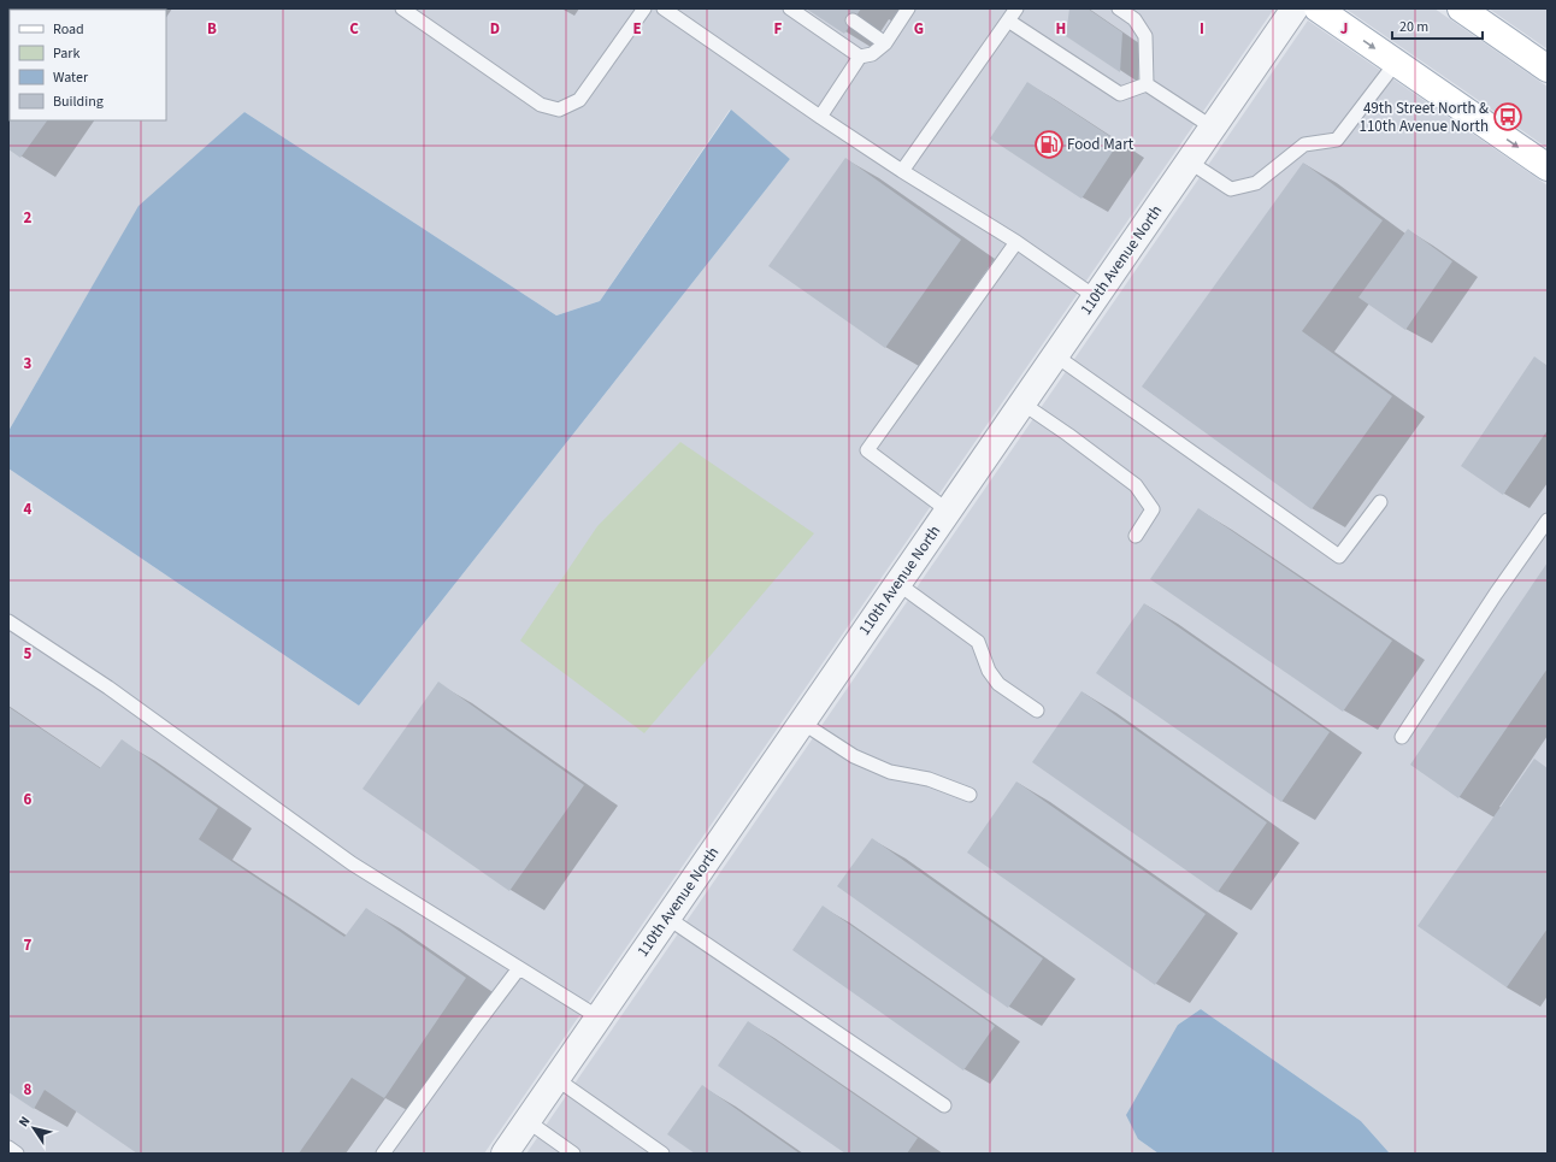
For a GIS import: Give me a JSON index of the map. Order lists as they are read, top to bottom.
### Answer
{
  "streets": {
    "street": ["110th Avenue North"]
  },
  "places": {
    "bus stop": ["49th Street North & 110th Avenue North"],
    "fuel station": ["Food Mart"]
  },
  "legend": [
    "Road",
    "Park",
    "Water",
    "Building"
  ],
  "scale_bar": "20 m",
  "north": "top left",
  "grid": {
    "columns": [
      "B",
      "C",
      "D",
      "E",
      "F",
      "G",
      "H",
      "I",
      "J"
    ],
    "rows": [
      "2",
      "3",
      "4",
      "5",
      "6",
      "7",
      "8"
    ]
  }
}
